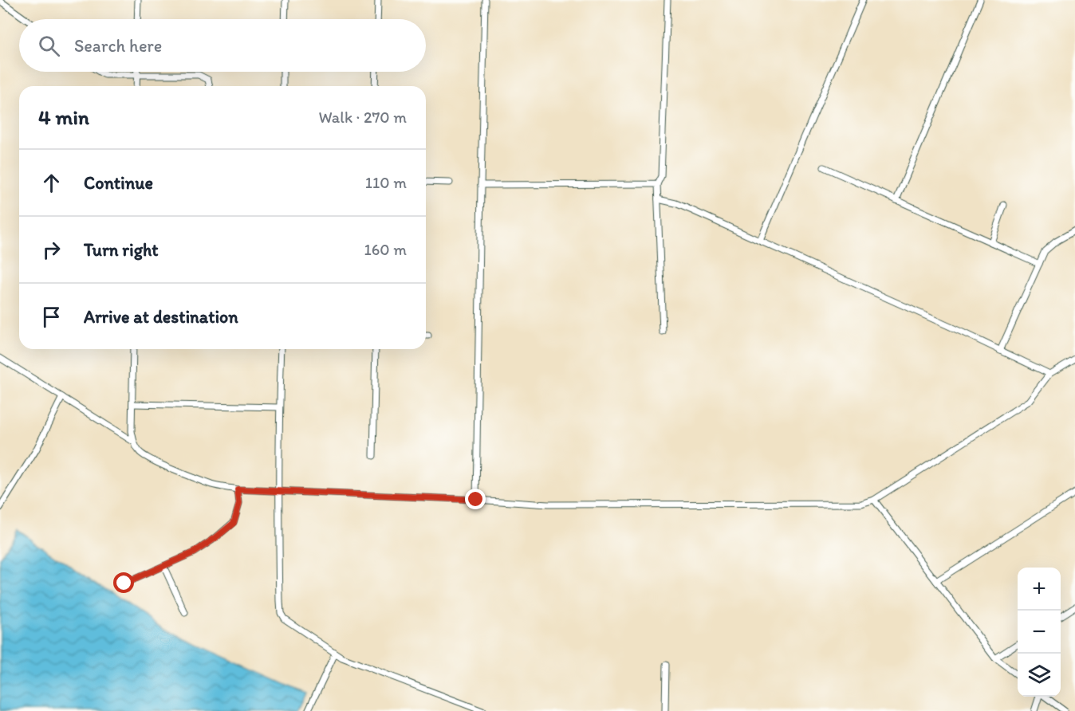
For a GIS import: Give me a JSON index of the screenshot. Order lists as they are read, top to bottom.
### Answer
{
  "page": {
    "search": "Search here",
    "heading": ["4 min", "Walk · 270 m"],
    "list": [
      ["Continue", "110 m"],
      ["Turn right", "160 m"],
      "Arrive at destination"
    ],
    "map_buttons": ["+", "−"]
  }
}
